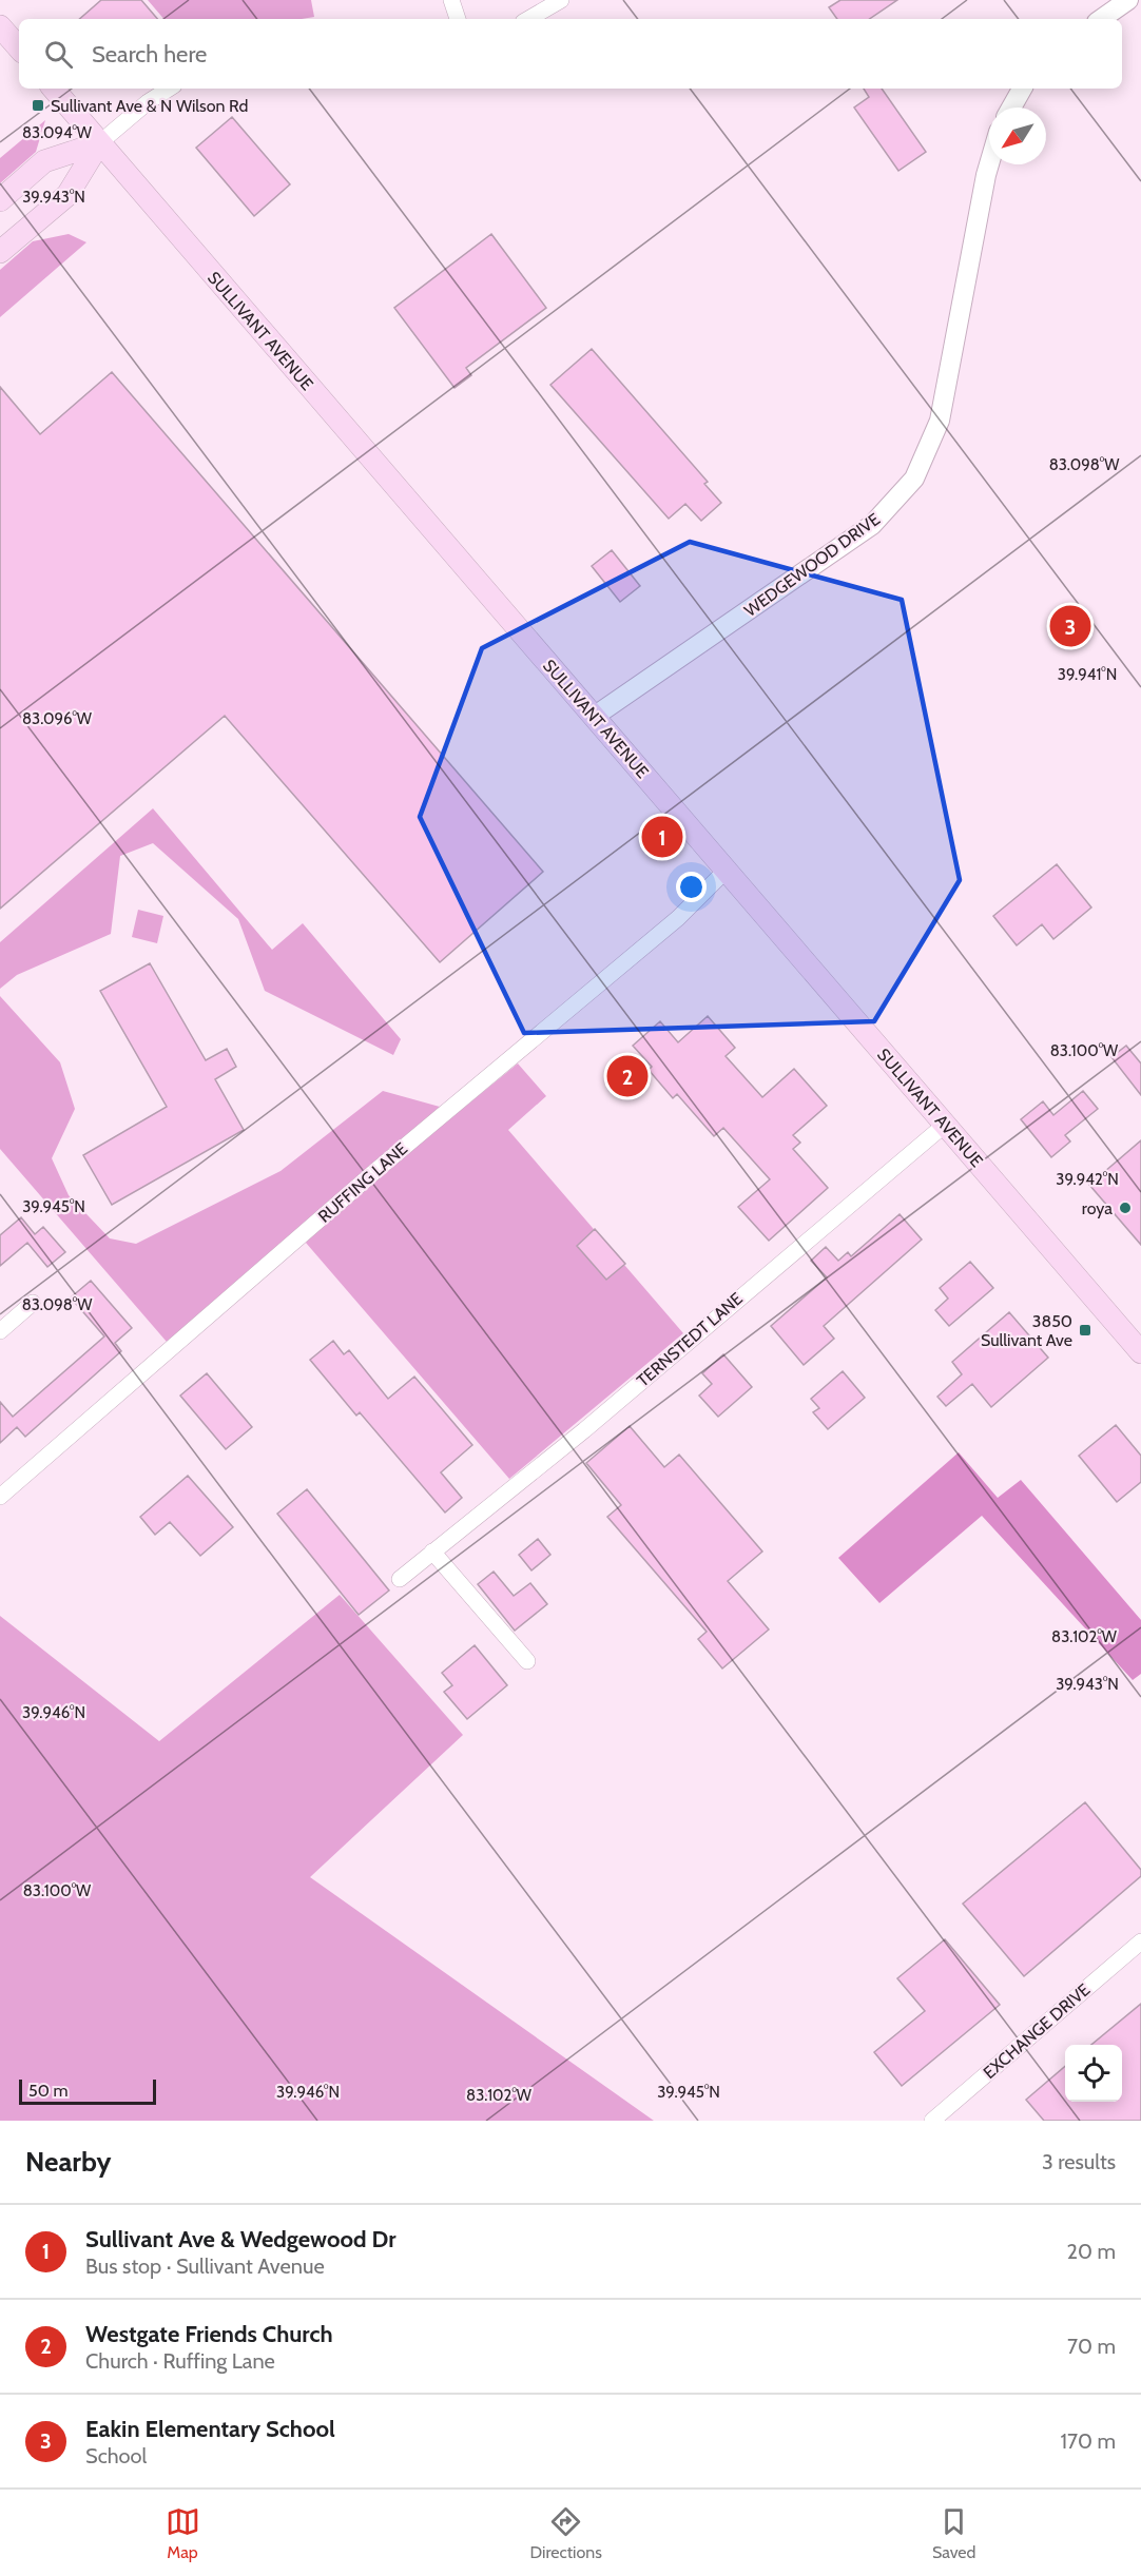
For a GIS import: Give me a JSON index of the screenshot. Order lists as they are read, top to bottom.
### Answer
{
  "streets": {
    "main road": ["SULLIVANT AVENUE"],
    "street": [
      "WEDGEWOOD DRIVE",
      "RUFFING LANE",
      "TERNSTEDT LANE",
      "EXCHANGE DRIVE"
    ]
  },
  "crossings": [
    ["SULLIVANT AVENUE", "WEDGEWOOD DRIVE"],
    ["SULLIVANT AVENUE", "RUFFING LANE"],
    ["SULLIVANT AVENUE", "TERNSTEDT LANE"]
  ],
  "places": {
    "transit": ["Sullivant Ave & N Wilson Rd", "3850 Sullivant Ave"],
    "other": ["roya"]
  },
  "scale_bar": "50 m",
  "north": "bottom left",
  "page": {
    "search": "Search here",
    "pins": ["3", "1", "2"],
    "scale": "50 m",
    "heading": ["Nearby", "3 results"],
    "list": [
      {
        "mark": "1",
        "name": "Sullivant Ave & Wedgewood Dr",
        "note": "Bus stop · Sullivant Avenue",
        "value": "20 m"
      },
      {
        "mark": "2",
        "name": "Westgate Friends Church",
        "note": "Church · Ruffing Lane",
        "value": "70 m"
      },
      {
        "mark": "3",
        "name": "Eakin Elementary School",
        "note": "School",
        "value": "170 m"
      }
    ],
    "nav": ["Map", "Directions", "Saved"]
  },
  "coordinates": [
    "83.094°W",
    "39.943°N",
    "83.098°W",
    "39.941°N",
    "83.096°W",
    "83.100°W",
    "39.942°N",
    "39.945°N",
    "83.102°W",
    "39.946°N"
  ]
}
